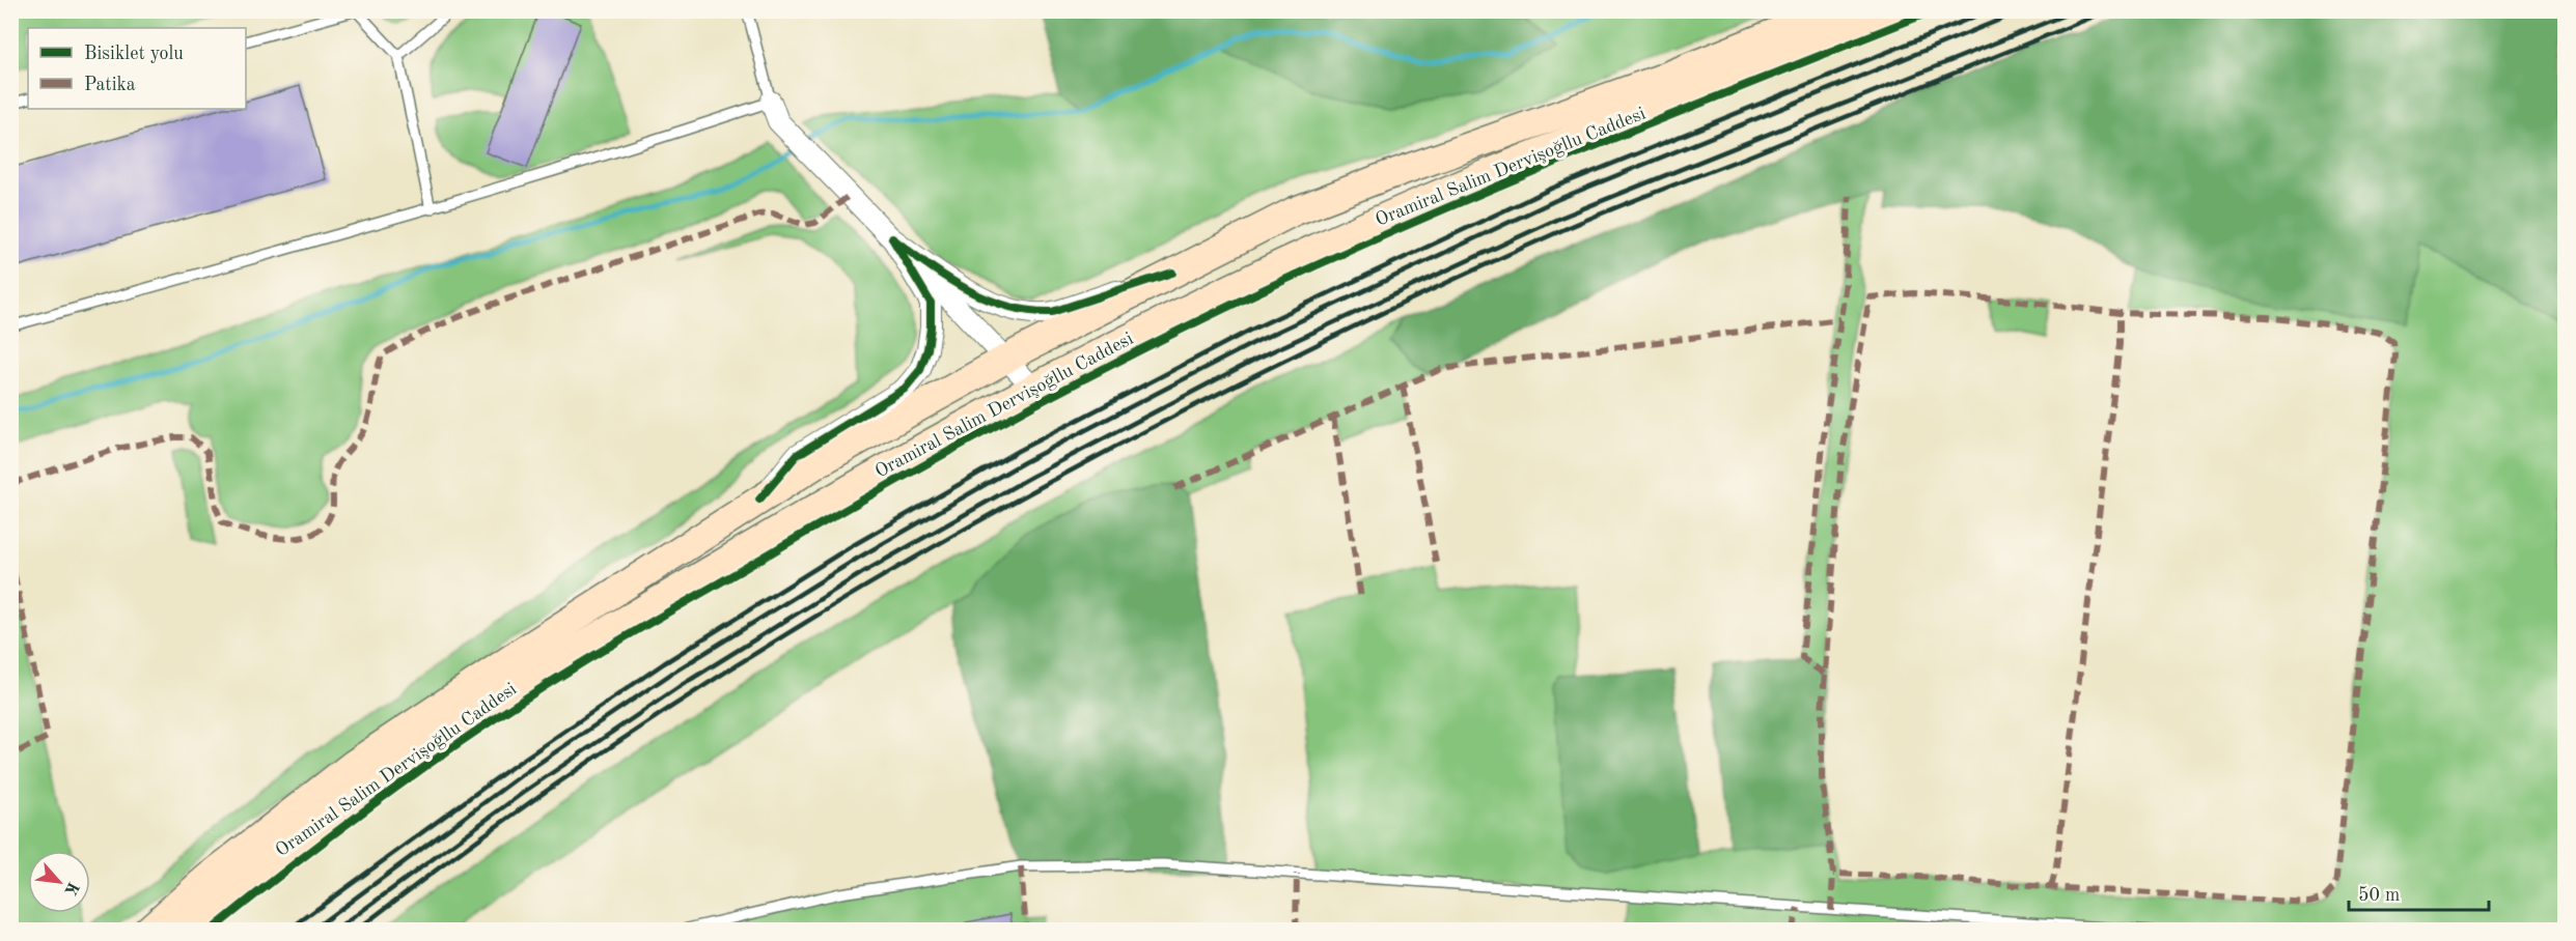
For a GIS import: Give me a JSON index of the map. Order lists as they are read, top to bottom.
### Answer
{
  "streets": {
    "main road": ["Oramiral Salim Dervişoğllu Caddesi"]
  },
  "legend": ["Bisiklet yolu", "Patika"],
  "scale_bar": "50 m",
  "north": "bottom right"
}
